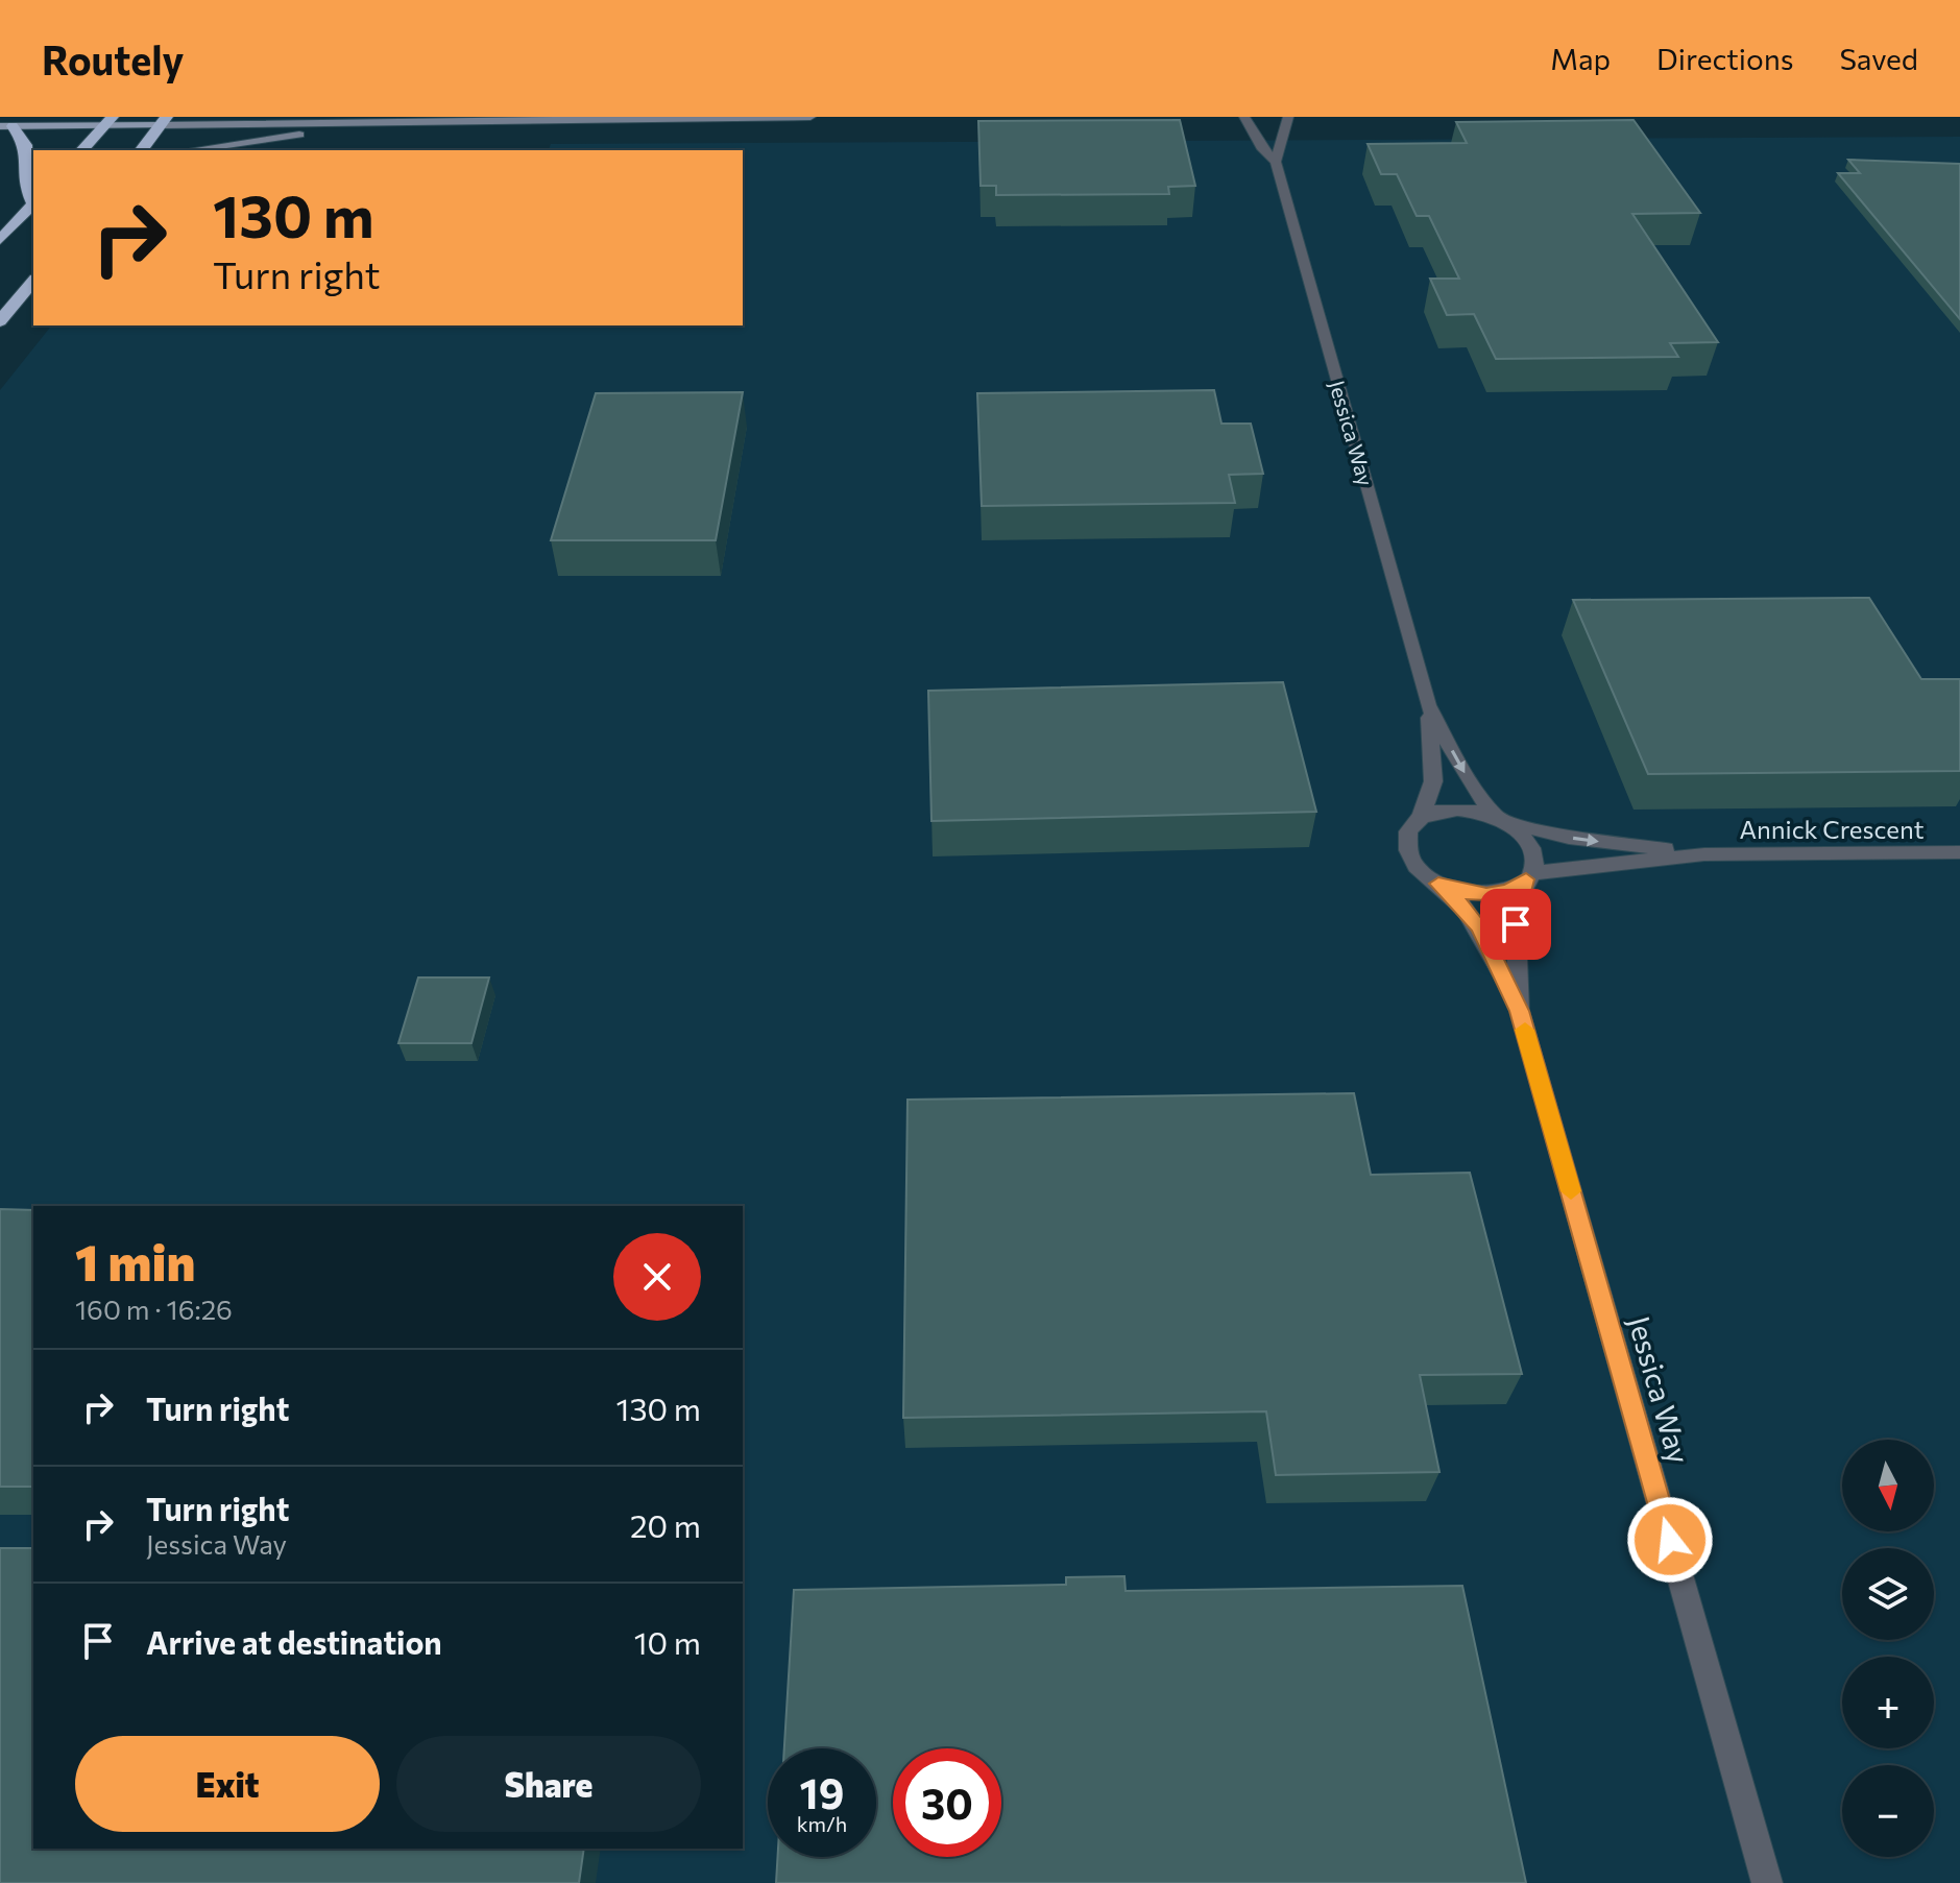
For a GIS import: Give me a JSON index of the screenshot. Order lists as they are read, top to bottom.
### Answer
{
  "streets": {
    "street": ["Jessica Way", "Annick Crescent"]
  },
  "crossings": [
    ["Jessica Way", "Annick Crescent"]
  ],
  "north": "bottom",
  "page": {
    "header": "Routely",
    "nav": ["Map", "Directions", "Saved"],
    "turn": ["130 m", "Turn right"],
    "heading": ["1 min", "160 m · 16:26"],
    "list": [
      {
        "name": "Turn right",
        "value": "130 m"
      },
      {
        "name": "Turn right",
        "note": "Jessica Way",
        "value": "20 m"
      },
      {
        "name": "Arrive at destination",
        "value": "10 m"
      }
    ],
    "map_buttons": ["+", "−"],
    "buttons": ["Exit", "Share"],
    "speed": "19 km/h",
    "limit": "30"
  }
}
